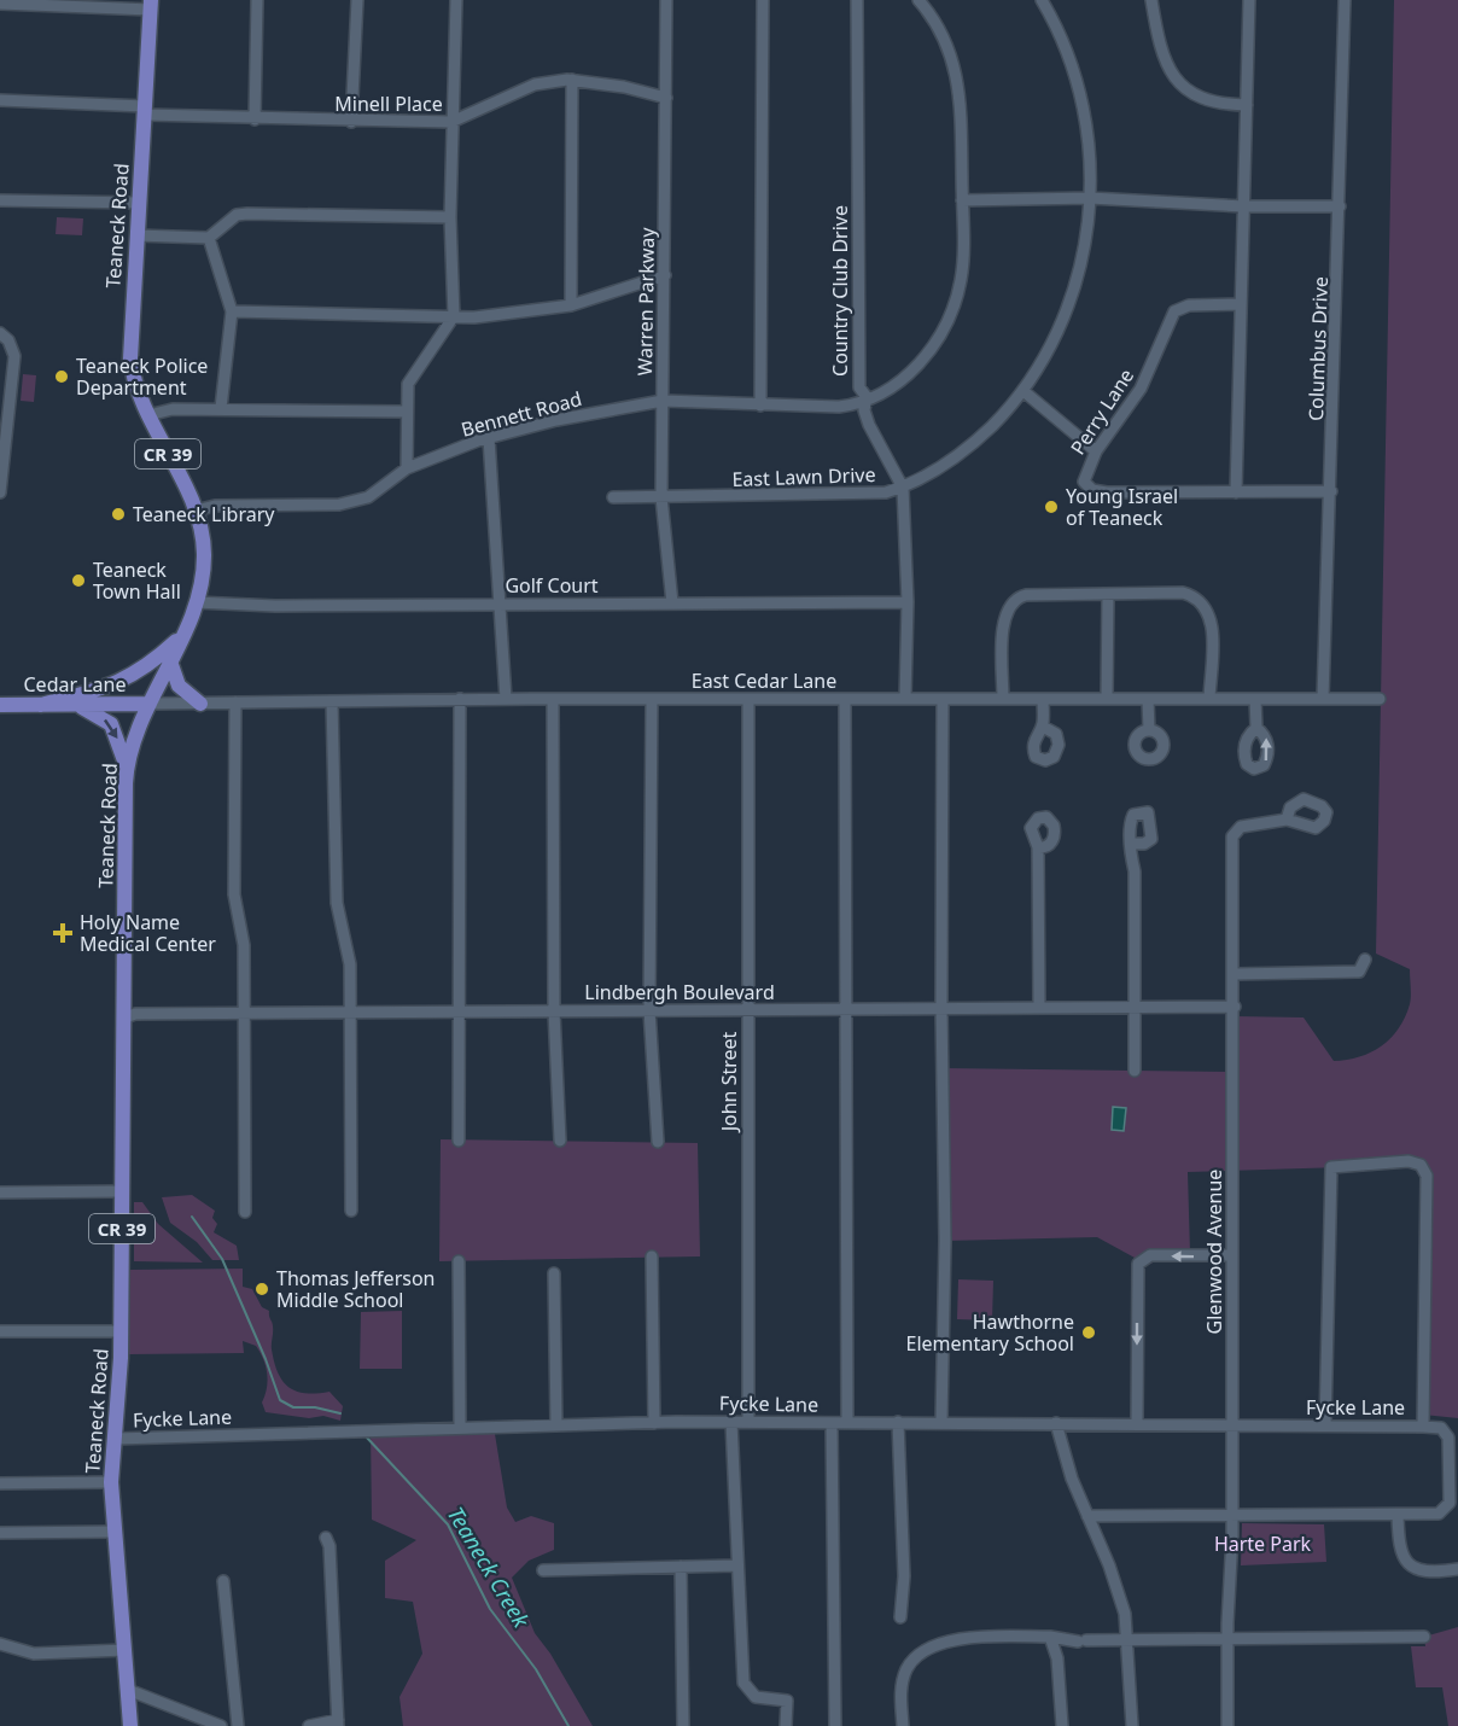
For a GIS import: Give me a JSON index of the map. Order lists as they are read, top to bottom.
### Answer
{
  "streets": {
    "main road": ["Teaneck Road", "CR 39", "Cedar Lane"],
    "street": [
      "Minell Place",
      "Country Club Drive",
      "Warren Parkway",
      "Columbus Drive",
      "Perry Lane",
      "Bennett Road",
      "East Lawn Drive",
      "Golf Court",
      "East Cedar Lane",
      "Lindbergh Boulevard",
      "John Street",
      "Glenwood Avenue",
      "Fycke Lane"
    ]
  },
  "crossings": [
    ["Minell Place", "Teaneck Road"],
    ["Minell Place", "Warren Parkway"],
    ["Teaneck Road", "Bennett Road"],
    ["Teaneck Road", "Golf Court"],
    ["Teaneck Road", "East Cedar Lane"],
    ["Teaneck Road", "Cedar Lane"],
    ["Teaneck Road", "Lindbergh Boulevard"],
    ["Teaneck Road", "Fycke Lane"],
    ["Country Club Drive", "Bennett Road"],
    ["Country Club Drive", "East Lawn Drive"],
    ["Country Club Drive", "Golf Court"],
    ["Country Club Drive", "East Cedar Lane"],
    ["Warren Parkway", "Bennett Road"],
    ["Warren Parkway", "East Lawn Drive"],
    ["Warren Parkway", "Golf Court"],
    ["Columbus Drive", "Perry Lane"],
    ["Columbus Drive", "East Cedar Lane"],
    ["East Cedar Lane", "Cedar Lane"],
    ["East Cedar Lane", "John Street"],
    ["Lindbergh Boulevard", "John Street"],
    ["Lindbergh Boulevard", "Glenwood Avenue"],
    ["John Street", "Fycke Lane"],
    ["Glenwood Avenue", "Fycke Lane"]
  ],
  "water": ["Teaneck Creek"],
  "parks": ["Harte Park"],
  "places": {
    "other": [
      "Teaneck Police Department",
      "Young Israel of Teaneck",
      "Teaneck Library",
      "Teaneck Town Hall",
      "Thomas Jefferson Middle School",
      "Hawthorne Elementary School"
    ],
    "health": ["Holy Name Medical Center"]
  }
}
